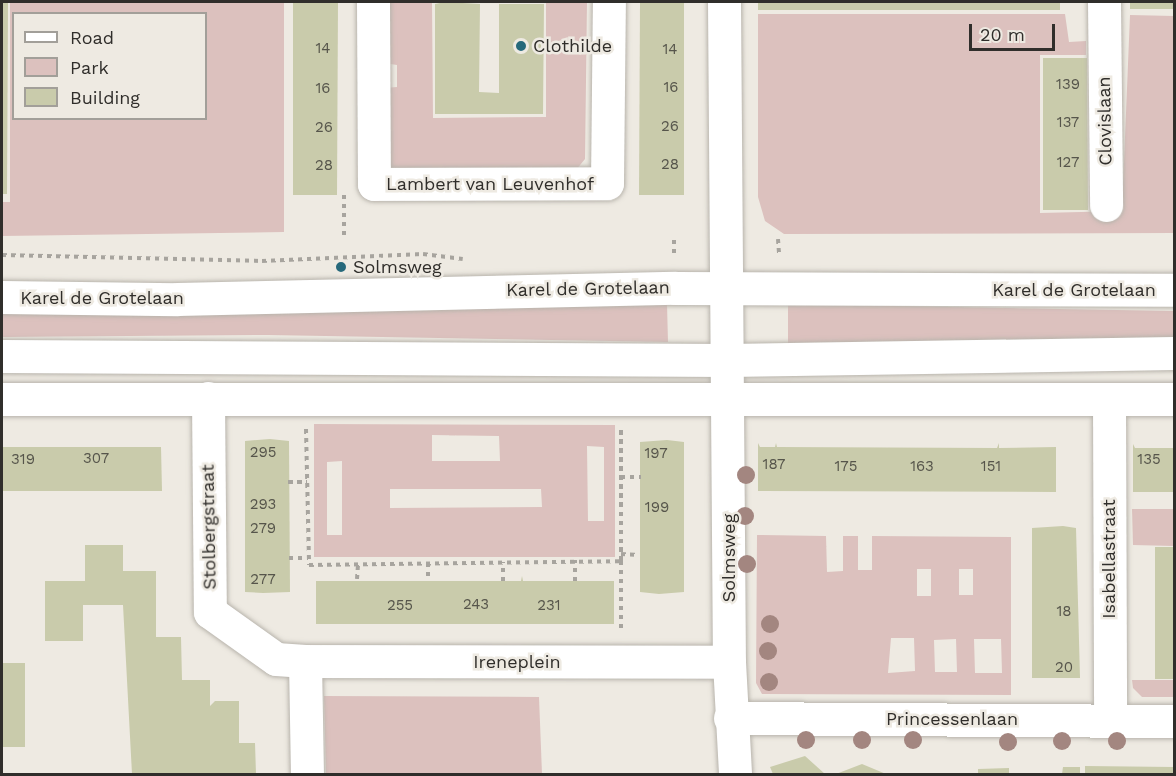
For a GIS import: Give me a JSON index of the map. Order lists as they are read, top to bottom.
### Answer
{
  "streets": {
    "street": [
      "Clovislaan",
      "Lambert van Leuvenhof",
      "Karel de Grotelaan",
      "Stolbergstraat",
      "Solmsweg",
      "Isabellastraat",
      "Ireneplein",
      "Princessenlaan"
    ]
  },
  "crossings": [
    ["Karel de Grotelaan", "Solmsweg"],
    ["Stolbergstraat", "Ireneplein"],
    ["Solmsweg", "Ireneplein"],
    ["Solmsweg", "Princessenlaan"],
    ["Isabellastraat", "Princessenlaan"]
  ],
  "places": ["Clothilde", "Solmsweg"],
  "house_numbers": [
    "14",
    "14",
    "139",
    "16",
    "16",
    "137",
    "26",
    "26",
    "127",
    "28",
    "28",
    "295",
    "197",
    "307",
    "319",
    "135",
    "187",
    "175",
    "163",
    "151",
    "293",
    "199",
    "279",
    "277",
    "243",
    "255",
    "231",
    "18",
    "20"
  ],
  "legend": ["Road", "Park", "Building"],
  "scale_bar": "20 m"
}
